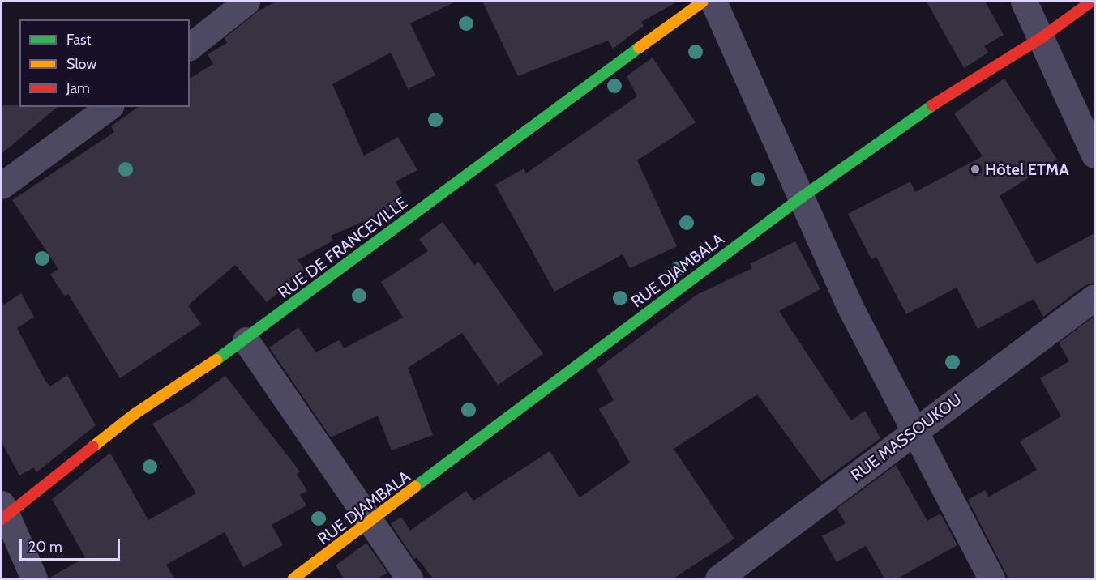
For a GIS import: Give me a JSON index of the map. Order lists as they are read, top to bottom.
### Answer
{
  "streets": {
    "street": ["RUE DE FRANCEVILLE", "RUE DJAMBALA", "RUE MASSOUKOU"]
  },
  "places": ["Hôtel ETMA"],
  "legend": ["Fast", "Slow", "Jam"],
  "scale_bar": "20 m"
}
